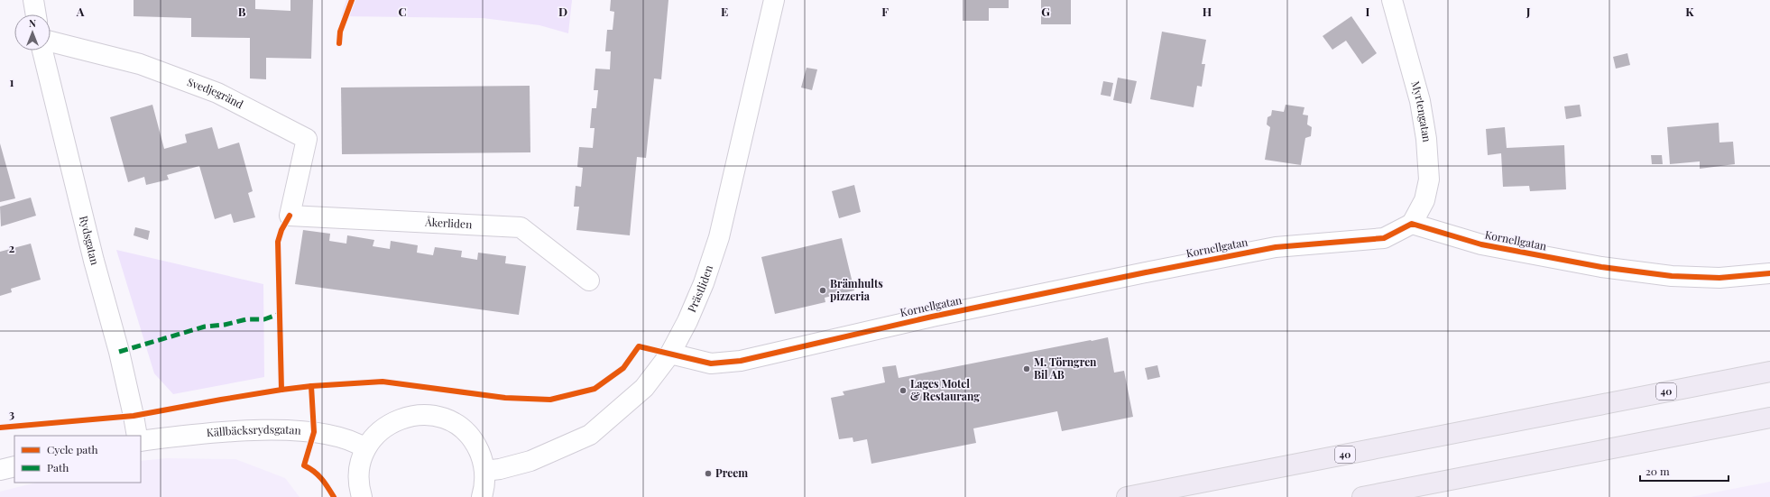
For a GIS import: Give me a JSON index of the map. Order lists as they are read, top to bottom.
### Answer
{
  "streets": {
    "highway": ["40"],
    "street": [
      "Svedjegränd",
      "Myrtengatan",
      "Åkerliden",
      "Rydsgatan",
      "Kornellgatan",
      "Prästliden",
      "Källbäcksrydsgatan"
    ]
  },
  "crossings": [
    ["Svedjegränd", "Åkerliden"],
    ["Myrtengatan", "Kornellgatan"],
    ["Kornellgatan", "Prästliden"]
  ],
  "places": [
    "Brämhults pizzeria",
    "M. Törngren Bil AB",
    "Lages Motel & Restaurang",
    "Preem"
  ],
  "legend": ["Cycle path", "Path"],
  "scale_bar": "20 m",
  "north": "top",
  "grid": {
    "columns": [
      "A",
      "B",
      "C",
      "D",
      "E",
      "F",
      "G",
      "H",
      "I",
      "J",
      "K"
    ],
    "rows": ["1", "2", "3"]
  }
}
